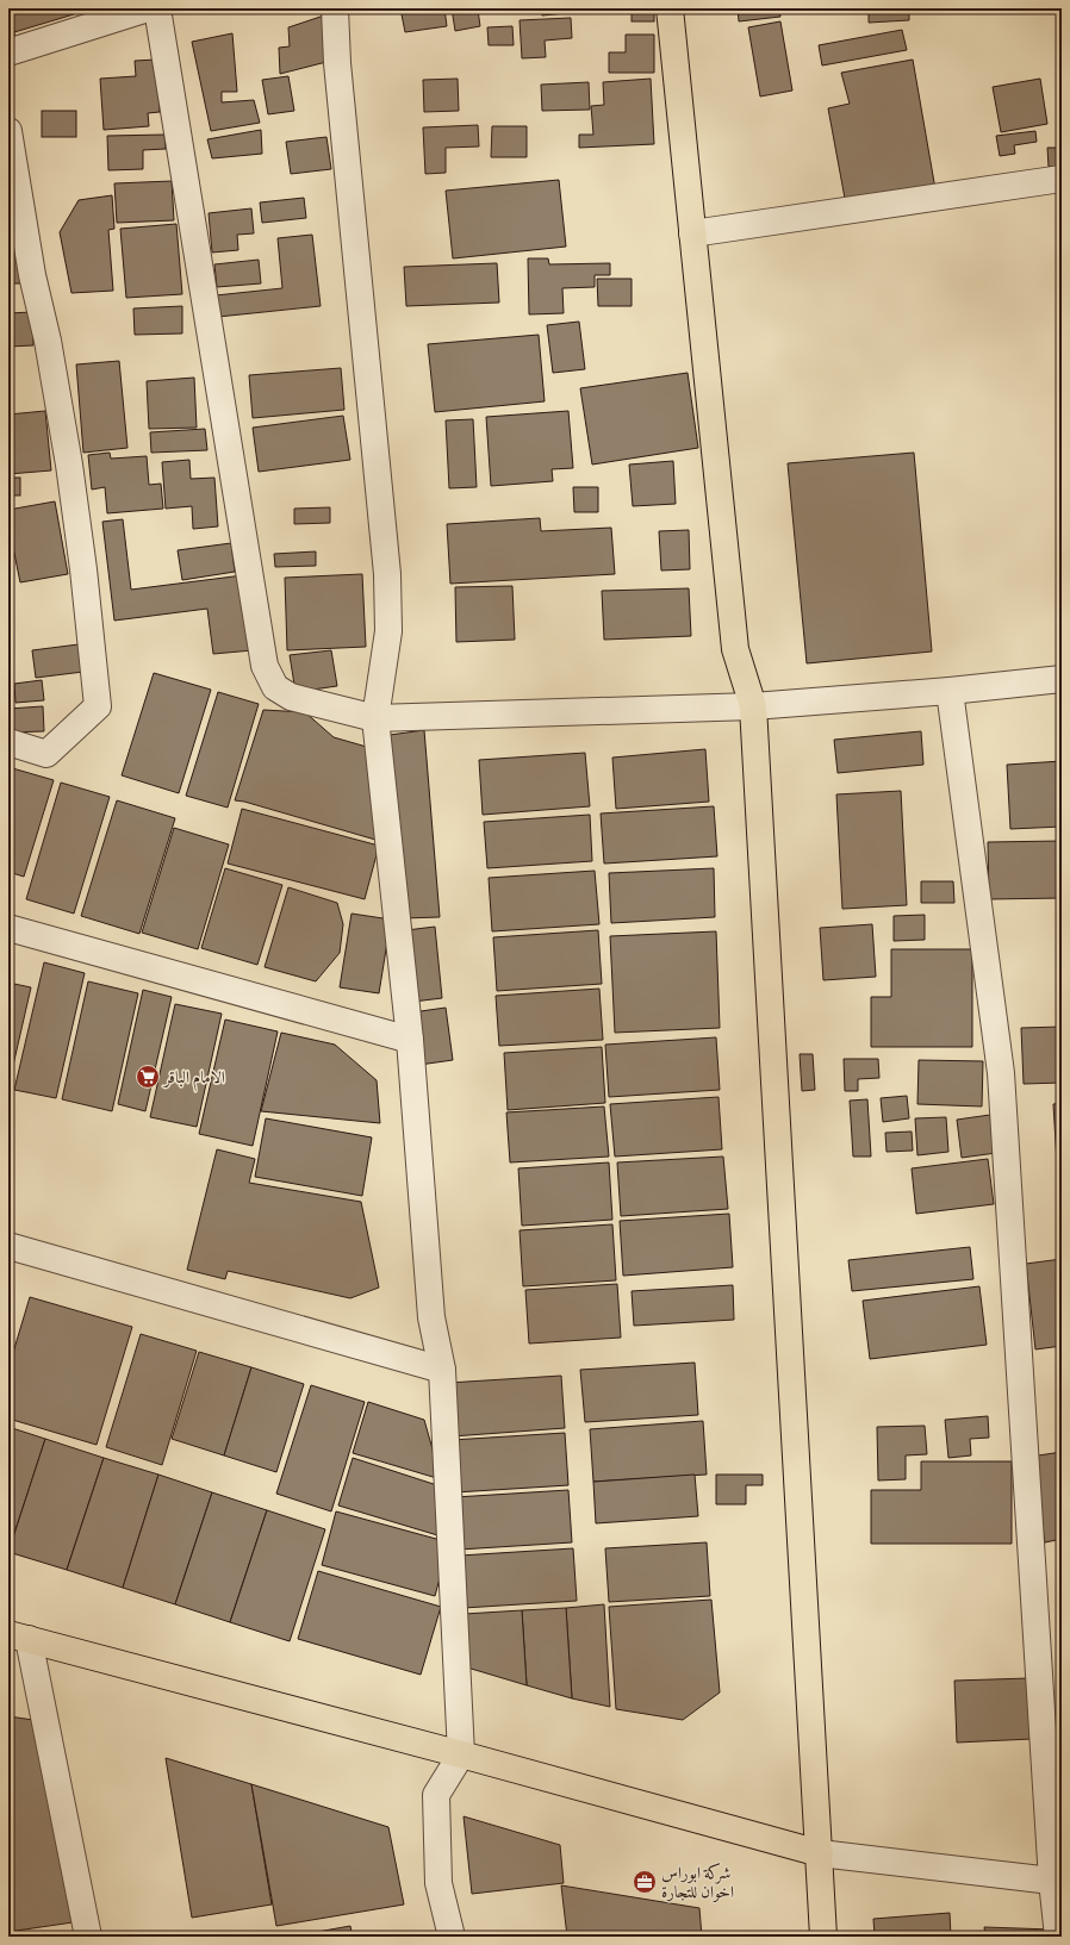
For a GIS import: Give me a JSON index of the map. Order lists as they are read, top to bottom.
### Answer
{
  "places": {
    "supermarket": ["الامام الباقر"],
    "office": ["شركة ابوراس اخوان للتجارة"]
  }
}
